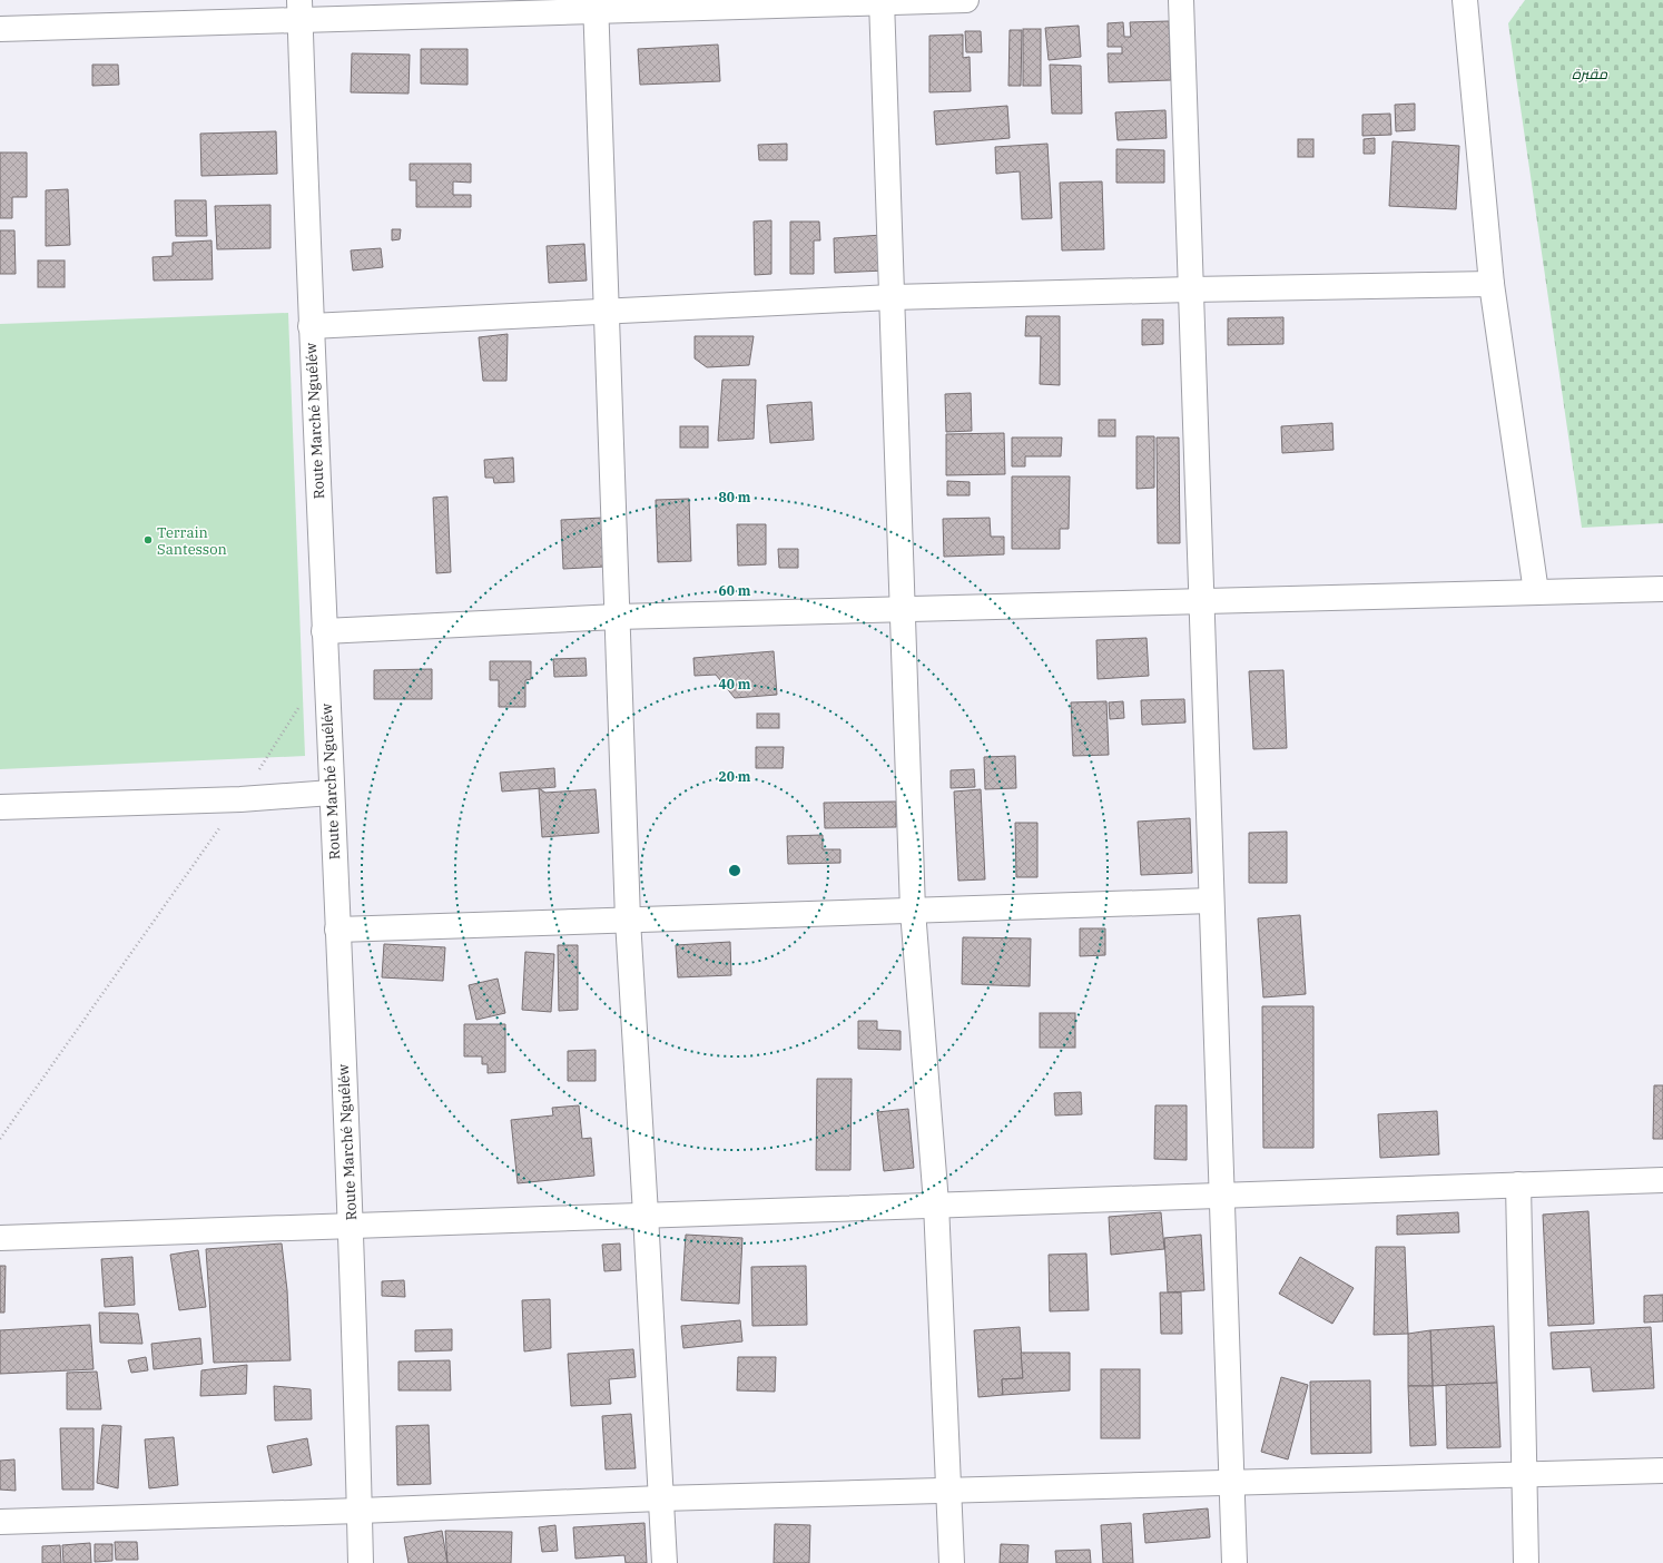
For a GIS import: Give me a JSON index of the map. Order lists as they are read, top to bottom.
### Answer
{
  "streets": {
    "street": ["Route Marché Nguéléw"]
  },
  "parks": ["مقبرة"],
  "places": ["Terrain Santesson"],
  "rings": [
    "80 m",
    "60 m",
    "40 m",
    "20 m"
  ]
}
